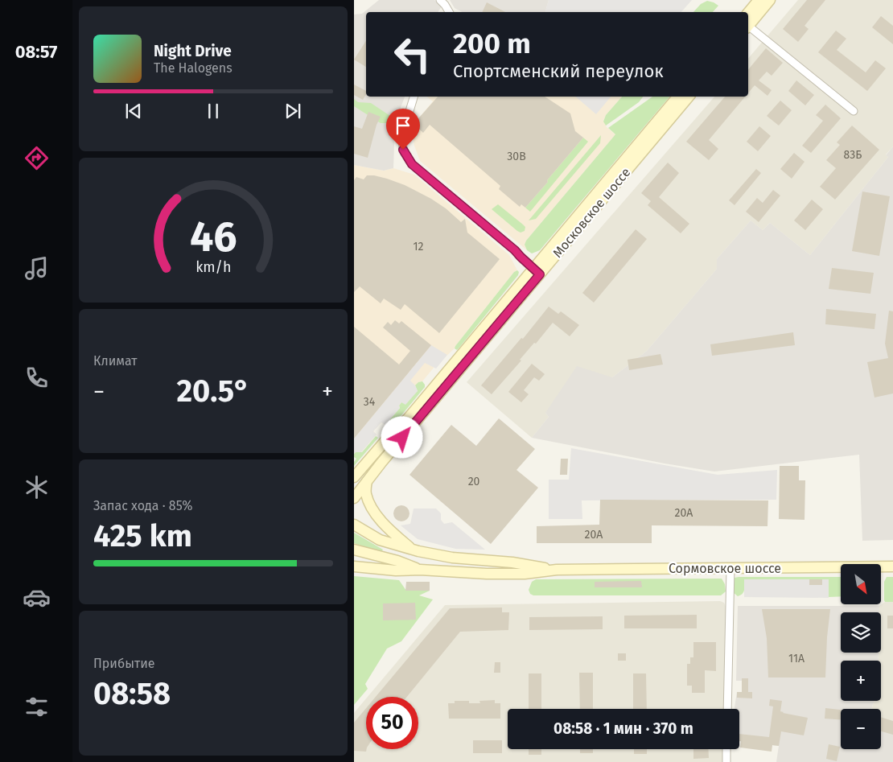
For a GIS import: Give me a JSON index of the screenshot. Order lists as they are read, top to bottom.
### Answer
{
  "streets": {
    "main road": ["Московское шоссе", "Сормовское шоссе"]
  },
  "crossings": [
    ["Московское шоссе", "Сормовское шоссе"]
  ],
  "house_numbers": [
    "83Б",
    "30В",
    "12",
    "34",
    "20",
    "20А",
    "20А",
    "11А"
  ],
  "north": "bottom right",
  "page": {
    "tabs": "08:57",
    "turn": ["200 m", "Спортсменский переулок"],
    "song": ["Night Drive", "The Halogens"],
    "tile": [
      "Климат",
      ["Запас хода · 85%", "425 km"],
      ["Прибытие", "08:58"]
    ],
    "heat": ["−", "20.5°", "+"],
    "map_buttons": ["+", "−"],
    "limit": "50",
    "trip": "08:58 · 1 мин · 370 m",
    "gauge": ["46", "km/h"]
  }
}
